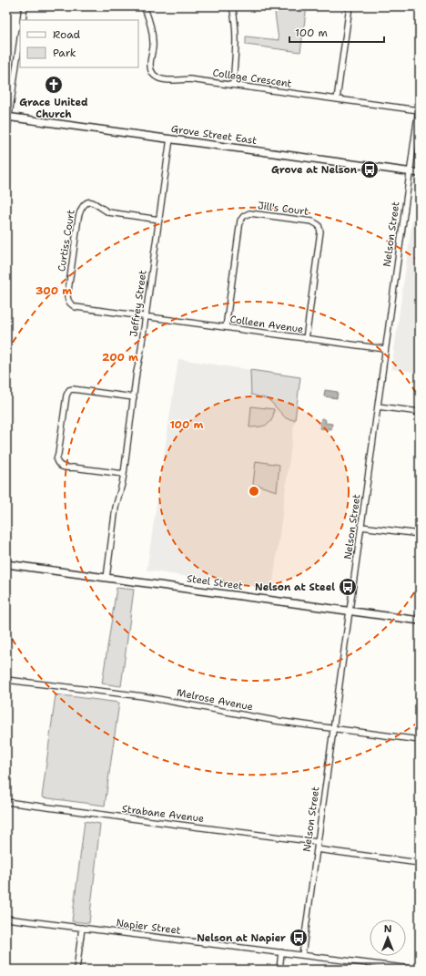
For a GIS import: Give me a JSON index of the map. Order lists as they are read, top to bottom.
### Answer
{
  "streets": {
    "street": [
      "College Crescent",
      "Grove Street East",
      "Jill's Court",
      "Nelson Street",
      "Curtiss Court",
      "Jeffrey Street",
      "Colleen Avenue",
      "Steel Street",
      "Melrose Avenue",
      "Strabane Avenue",
      "Napier Street"
    ]
  },
  "crossings": [
    ["College Crescent", "Nelson Street"],
    ["Grove Street East", "Nelson Street"],
    ["Grove Street East", "Jeffrey Street"],
    ["Jill's Court", "Colleen Avenue"],
    ["Nelson Street", "Colleen Avenue"],
    ["Nelson Street", "Steel Street"],
    ["Nelson Street", "Melrose Avenue"],
    ["Nelson Street", "Strabane Avenue"],
    ["Nelson Street", "Napier Street"],
    ["Curtiss Court", "Jeffrey Street"],
    ["Curtiss Court", "Colleen Avenue"],
    ["Jeffrey Street", "Colleen Avenue"],
    ["Jeffrey Street", "Steel Street"]
  ],
  "places": {
    "church": ["Grace United Church"],
    "bus stop": ["Grove at Nelson", "Nelson at Steel", "Nelson at Napier"]
  },
  "legend": ["Road", "Park"],
  "scale_bar": "100 m",
  "north": "top",
  "rings": ["300 m", "200 m", "100 m"]
}
